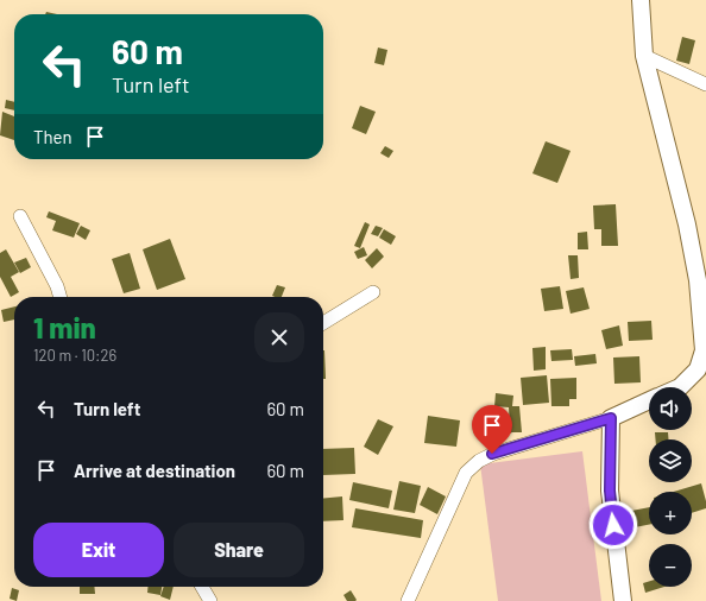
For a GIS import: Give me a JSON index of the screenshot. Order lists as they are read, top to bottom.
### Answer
{
  "page": {
    "turn": ["60 m", "Turn left"],
    "then": "Then",
    "heading": ["1 min", "120 m · 10:26"],
    "list": [
      {
        "name": "Turn left",
        "value": "60 m"
      },
      {
        "name": "Arrive at destination",
        "value": "60 m"
      }
    ],
    "map_buttons": ["+", "−"],
    "buttons": ["Exit", "Share"]
  }
}
